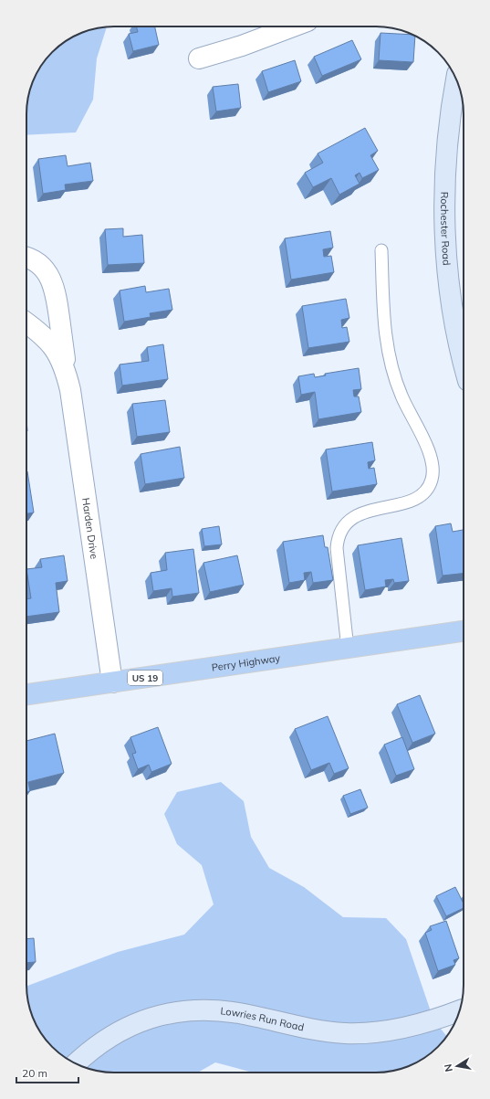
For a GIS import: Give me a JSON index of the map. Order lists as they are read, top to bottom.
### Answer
{
  "streets": {
    "main road": ["Perry Highway", "US 19"],
    "street": ["Rochester Road", "Harden Drive", "Lowries Run Road"]
  },
  "crossings": [
    ["Harden Drive", "Perry Highway"]
  ],
  "scale_bar": "20 m",
  "north": "left"
}
